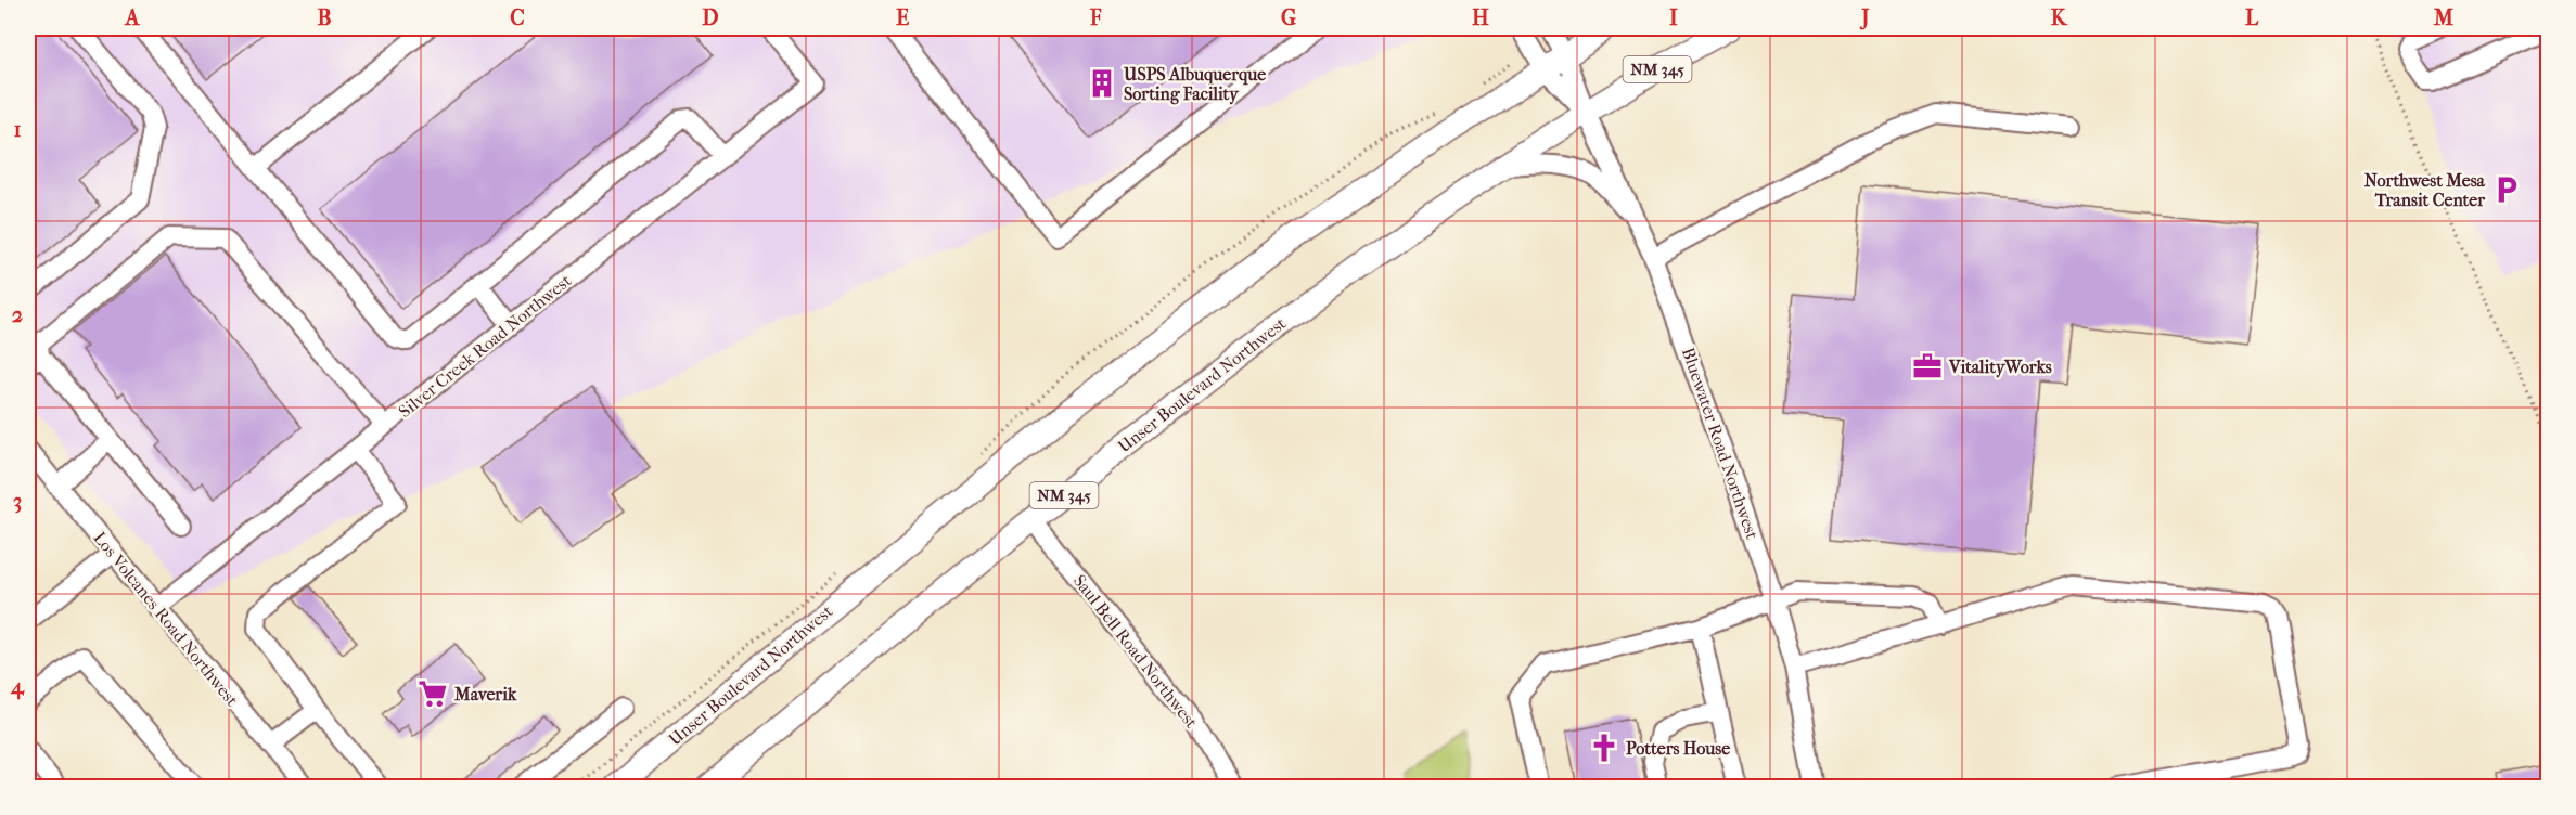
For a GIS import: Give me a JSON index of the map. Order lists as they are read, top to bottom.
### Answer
{
  "streets": {
    "main road": ["NM 345", "Unser Boulevard Northwest"],
    "street": [
      "Silver Creek Road Northwest",
      "Bluewater Road Northwest",
      "Los Volcanes Road Northwest",
      "Saul Bell Road Northwest"
    ]
  },
  "crossings": [
    ["Silver Creek Road Northwest", "Los Volcanes Road Northwest"],
    ["Unser Boulevard Northwest", "Bluewater Road Northwest"],
    ["Unser Boulevard Northwest", "Saul Bell Road Northwest"]
  ],
  "places": {
    "building": ["USPS Albuquerque Sorting Facility"],
    "parking": ["Northwest Mesa Transit Center"],
    "office": ["VitalityWorks"],
    "supermarket": ["Maverik"],
    "church": ["Potters House"]
  },
  "grid": {
    "columns": [
      "A",
      "B",
      "C",
      "D",
      "E",
      "F",
      "G",
      "H",
      "I",
      "J",
      "K",
      "L",
      "M"
    ],
    "rows": [
      "1",
      "2",
      "3",
      "4"
    ]
  }
}
